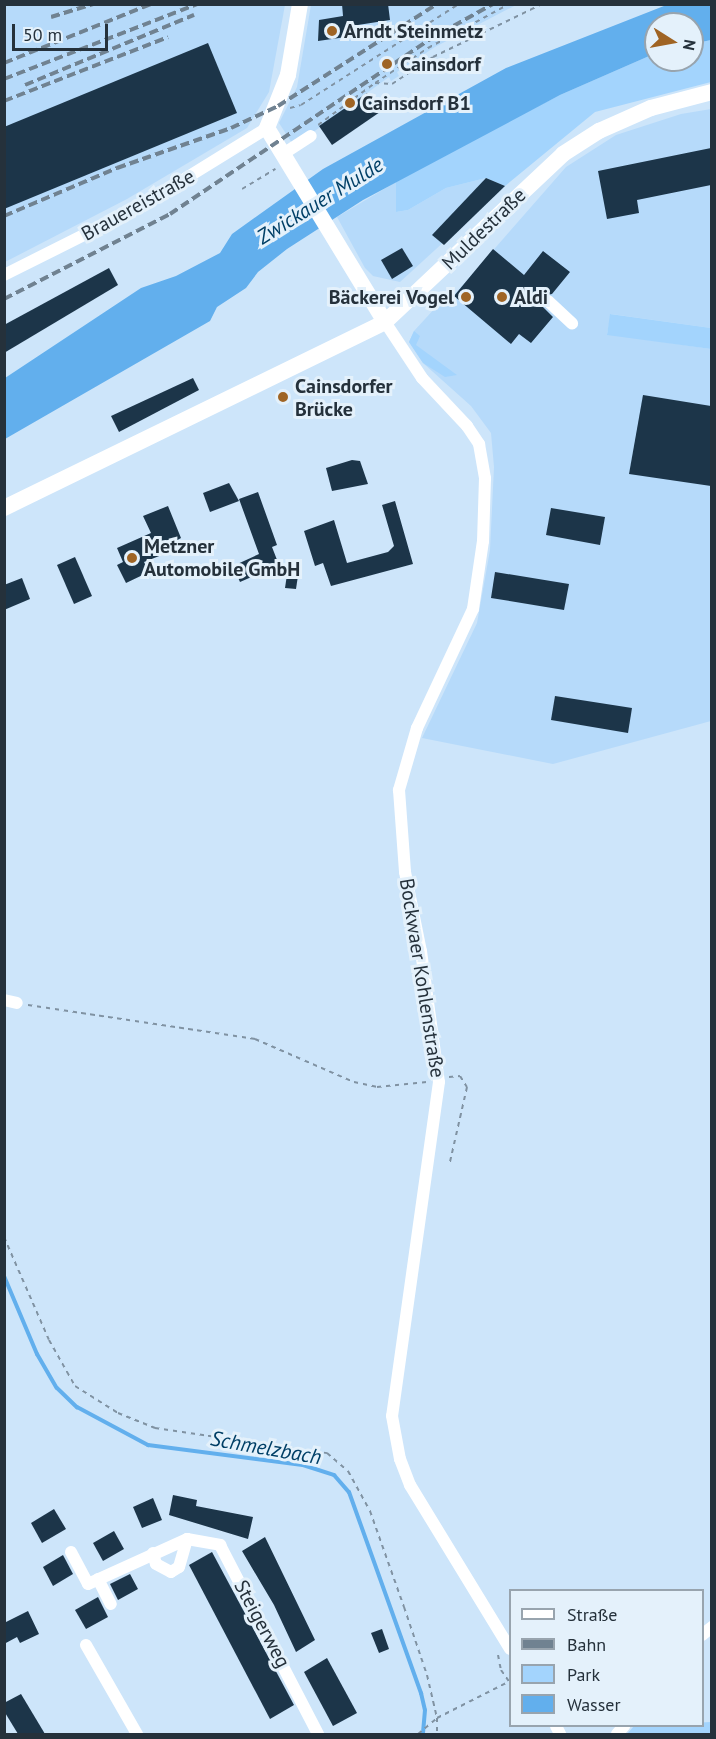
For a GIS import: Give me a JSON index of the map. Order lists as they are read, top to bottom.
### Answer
{
  "streets": {
    "main road": ["Muldestraße"],
    "street": ["Brauereistraße", "Bockwaer Kohlenstraße", "Steigerweg"]
  },
  "crossings": [
    ["Muldestraße", "Bockwaer Kohlenstraße"]
  ],
  "water": ["Zwickauer Mulde", "Schmelzbach"],
  "places": [
    "Arndt Steinmetz",
    "Cainsdorf",
    "Cainsdorf B1",
    "Bäckerei Vogel",
    "Aldi",
    "Cainsdorfer Brücke",
    "Metzner Automobile GmbH"
  ],
  "legend": [
    "Straße",
    "Bahn",
    "Park",
    "Wasser"
  ],
  "scale_bar": "50 m",
  "north": "right"
}
